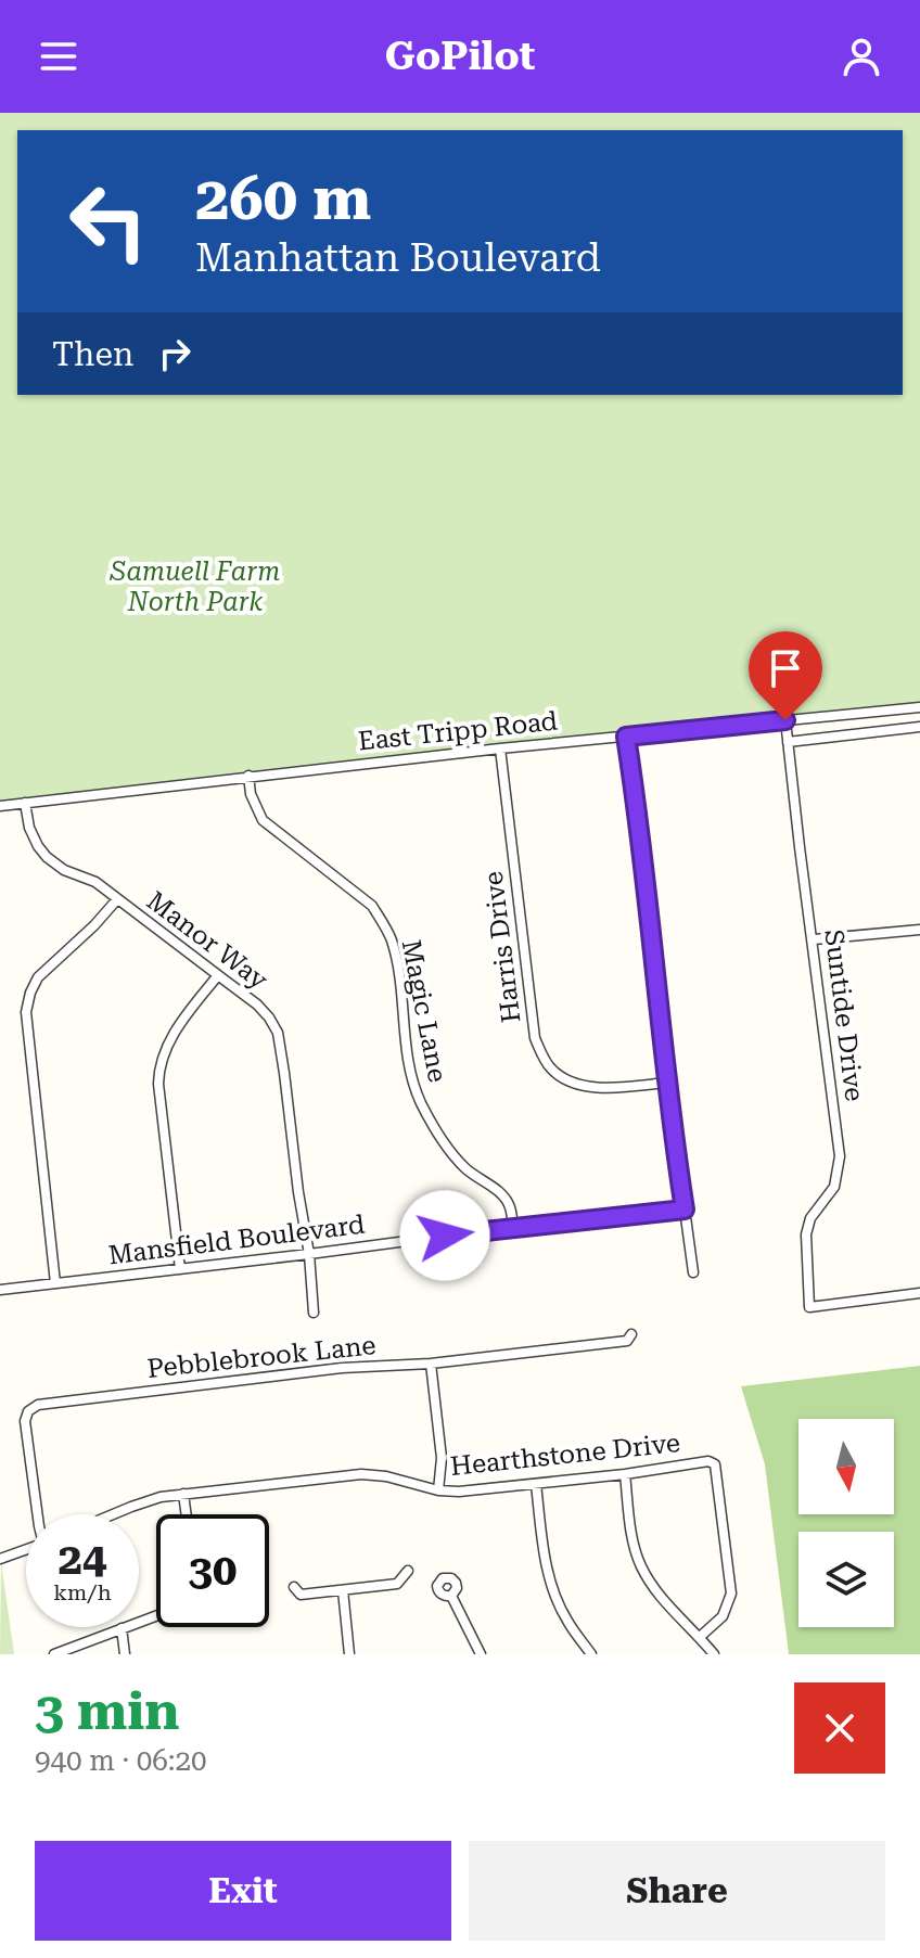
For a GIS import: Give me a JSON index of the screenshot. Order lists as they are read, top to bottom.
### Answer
{
  "streets": {
    "street": [
      "East Tripp Road",
      "Manor Way",
      "Harris Drive",
      "Magic Lane",
      "Suntide Drive",
      "Mansfield Boulevard",
      "Pebblebrook Lane",
      "Hearthstone Drive"
    ]
  },
  "crossings": [
    ["East Tripp Road", "Manor Way"],
    ["East Tripp Road", "Harris Drive"],
    ["East Tripp Road", "Magic Lane"],
    ["East Tripp Road", "Suntide Drive"],
    ["Manor Way", "Mansfield Boulevard"],
    ["Magic Lane", "Mansfield Boulevard"]
  ],
  "parks": ["Samuell Farm North Park"],
  "north": "bottom",
  "page": {
    "header": "GoPilot",
    "turn": ["260 m", "Manhattan Boulevard"],
    "then": "Then",
    "speed": "24 km/h",
    "limit": "30",
    "heading": ["3 min", "940 m · 06:20"],
    "buttons": ["Exit", "Share"]
  }
}
